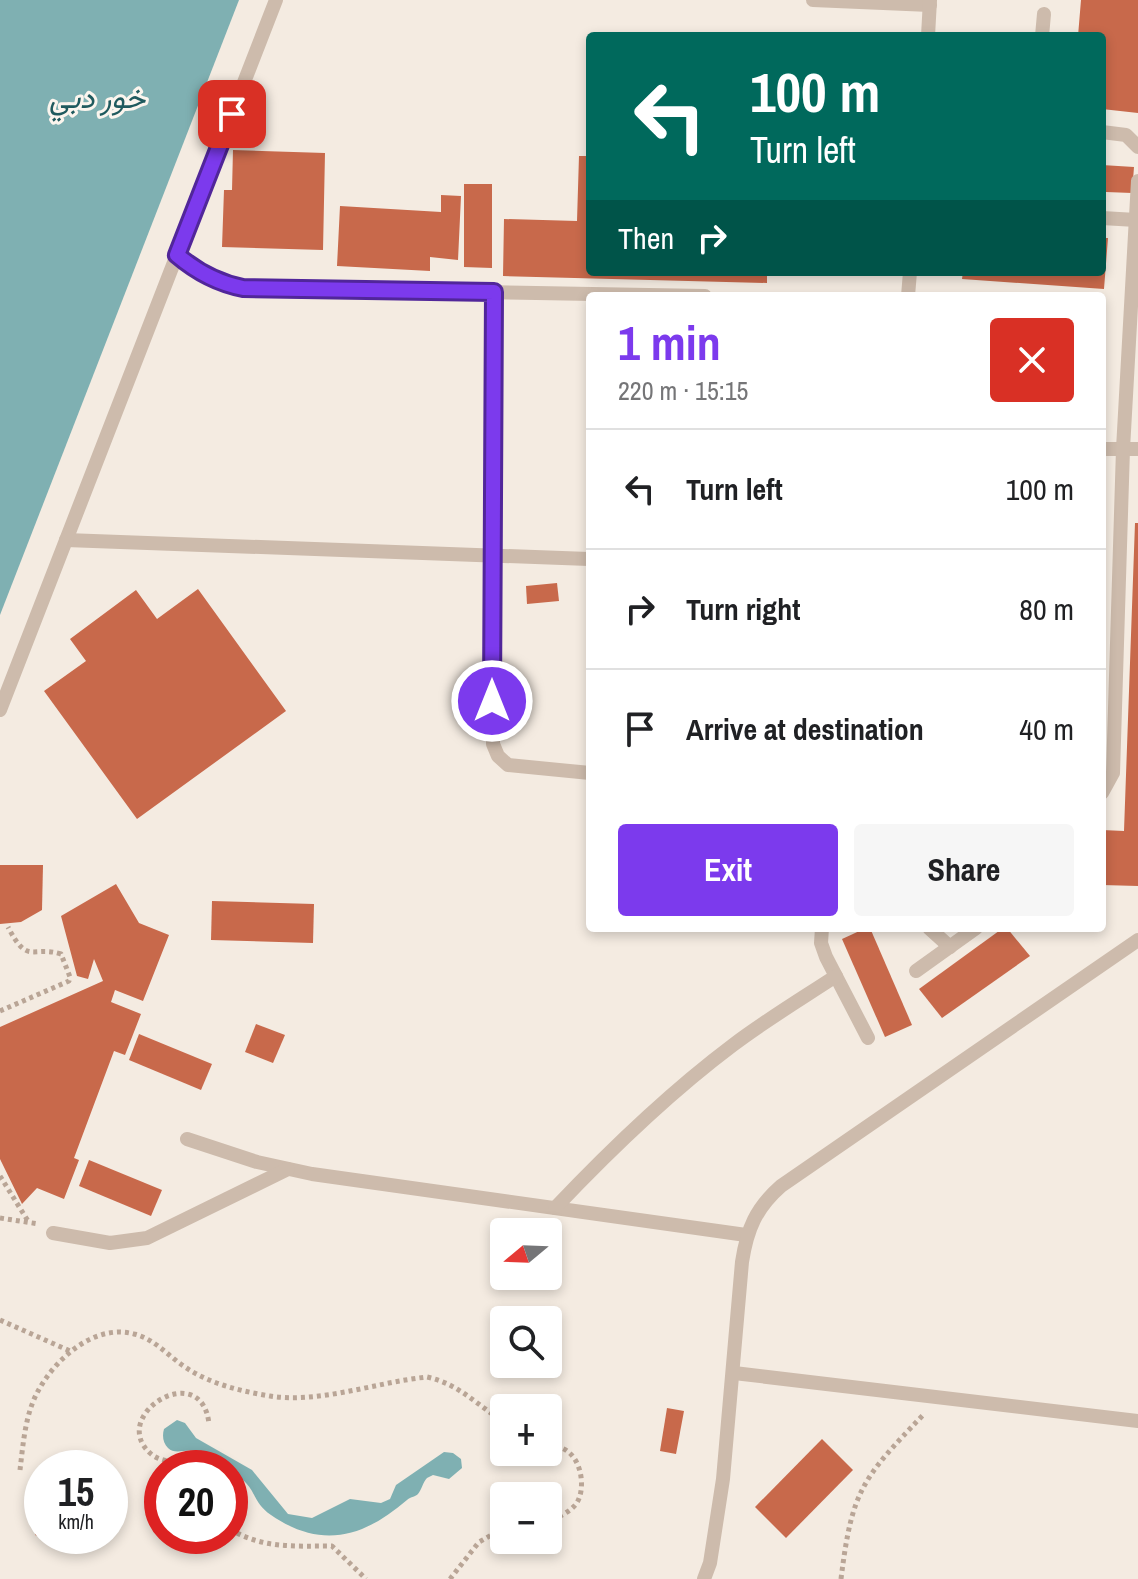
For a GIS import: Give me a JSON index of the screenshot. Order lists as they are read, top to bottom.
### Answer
{
  "water": ["خور دبي"],
  "north": "left",
  "page": {
    "turn": ["100 m", "Turn left"],
    "then": "Then",
    "heading": ["1 min", "220 m · 15:15"],
    "list": [
      {
        "name": "Turn left",
        "value": "100 m"
      },
      {
        "name": "Turn right",
        "value": "80 m"
      },
      {
        "name": "Arrive at destination",
        "value": "40 m"
      }
    ],
    "buttons": ["Exit", "Share"],
    "map_buttons": ["+", "−"],
    "speed": "15 km/h",
    "limit": "20"
  }
}
